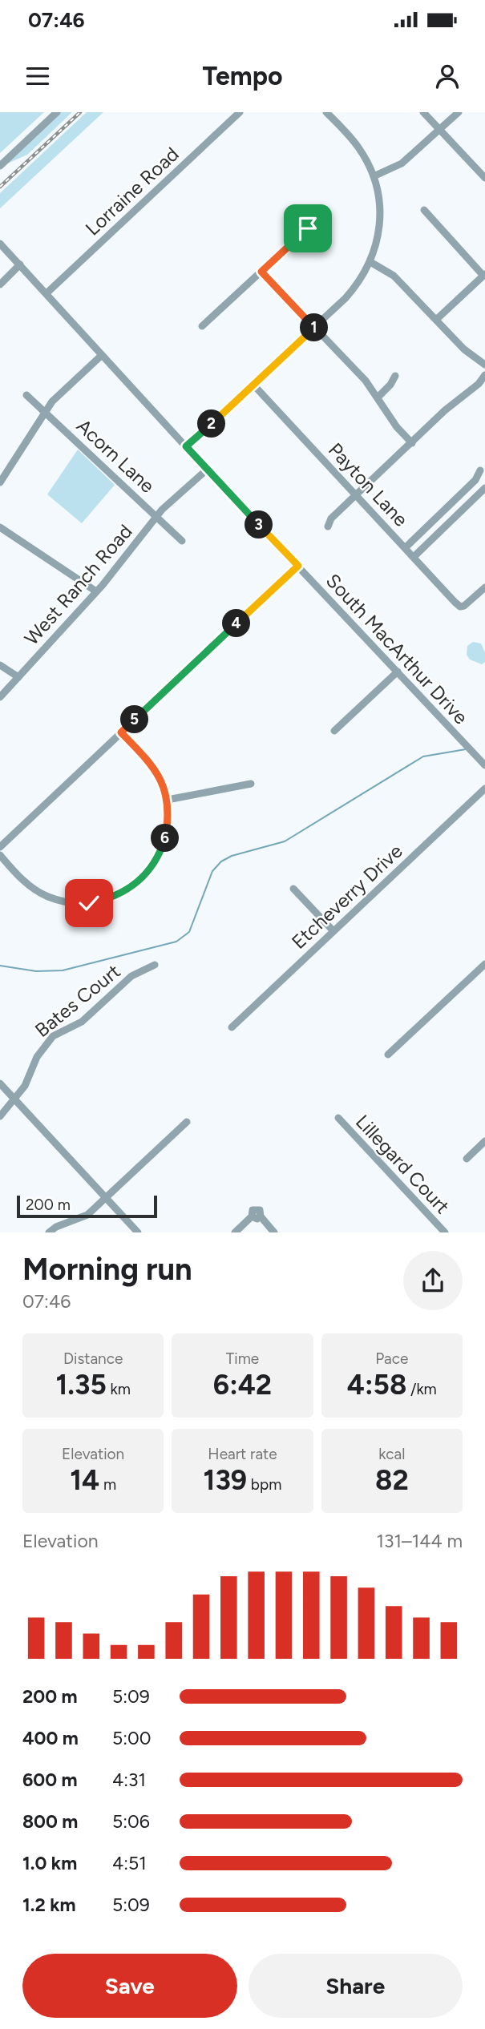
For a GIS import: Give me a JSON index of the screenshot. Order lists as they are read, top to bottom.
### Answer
{
  "streets": {
    "street": [
      "Lorraine Road",
      "Acorn Lane",
      "Payton Lane",
      "West Ranch Road",
      "South MacArthur Drive",
      "Etcheverry Drive",
      "Bates Court",
      "Lillegard Court"
    ]
  },
  "crossings": [
    ["Acorn Lane", "West Ranch Road"],
    ["West Ranch Road", "South MacArthur Drive"]
  ],
  "scale_bar": "200 m",
  "page": {
    "status": "07:46",
    "header": "Tempo",
    "pins": [
      "1",
      "2",
      "3",
      "4",
      "5",
      "6"
    ],
    "scale": "200 m",
    "heading": ["Morning run", "07:46"],
    "stats": [
      ["Distance", "1.35 km"],
      ["Time", "6:42"],
      ["Pace", "4:58 /km"],
      ["Elevation", "14 m"],
      ["Heart rate", "139 bpm"],
      ["kcal", "82"]
    ],
    "chart": ["Elevation", "131–144 m"],
    "list": [
      {
        "name": "200 m",
        "note": "5:09"
      },
      {
        "name": "400 m",
        "note": "5:00"
      },
      {
        "name": "600 m",
        "note": "4:31"
      },
      {
        "name": "800 m",
        "note": "5:06"
      },
      {
        "name": "1.0 km",
        "note": "4:51"
      },
      {
        "name": "1.2 km",
        "note": "5:09"
      }
    ],
    "buttons": ["Save", "Share"]
  }
}
